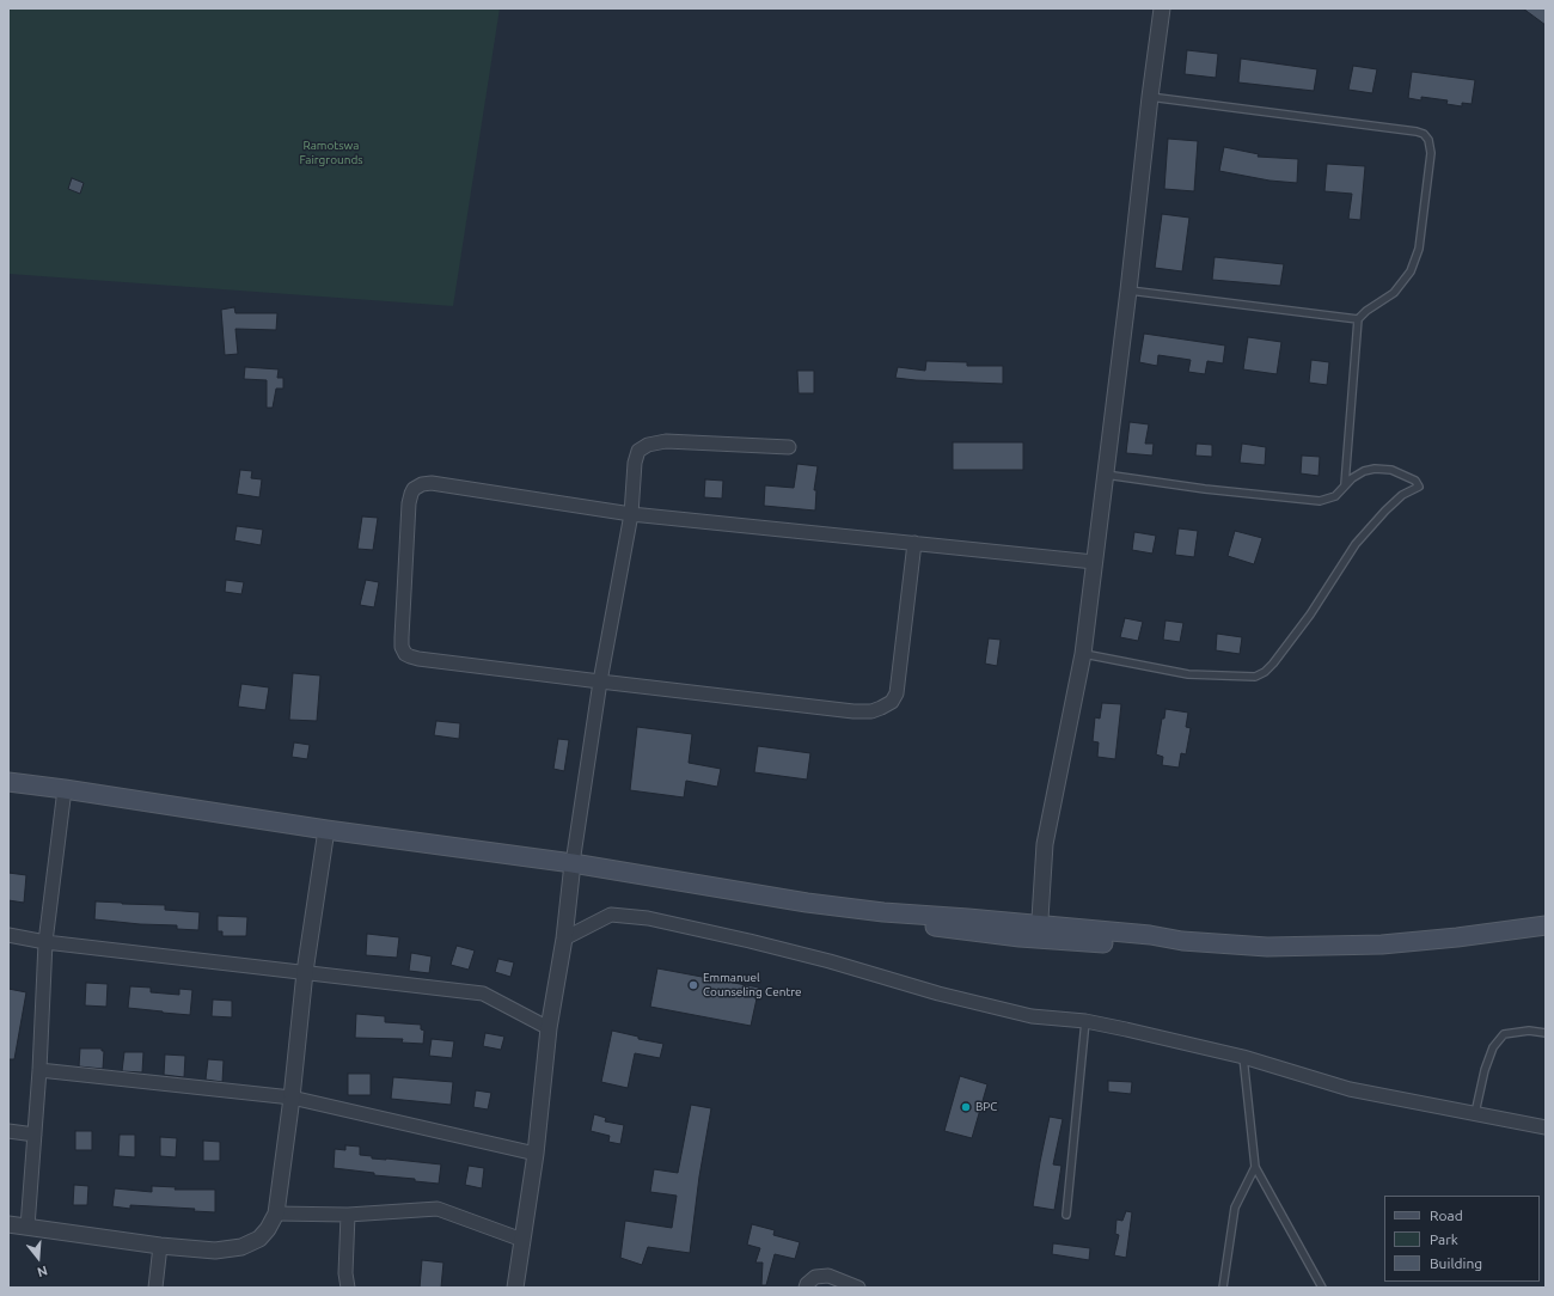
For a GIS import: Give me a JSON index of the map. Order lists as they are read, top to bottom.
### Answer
{
  "parks": ["Ramotswa Fairgrounds"],
  "places": ["Emmanuel Counseling Centre", "BPC"],
  "legend": ["Road", "Park", "Building"],
  "north": "bottom"
}
